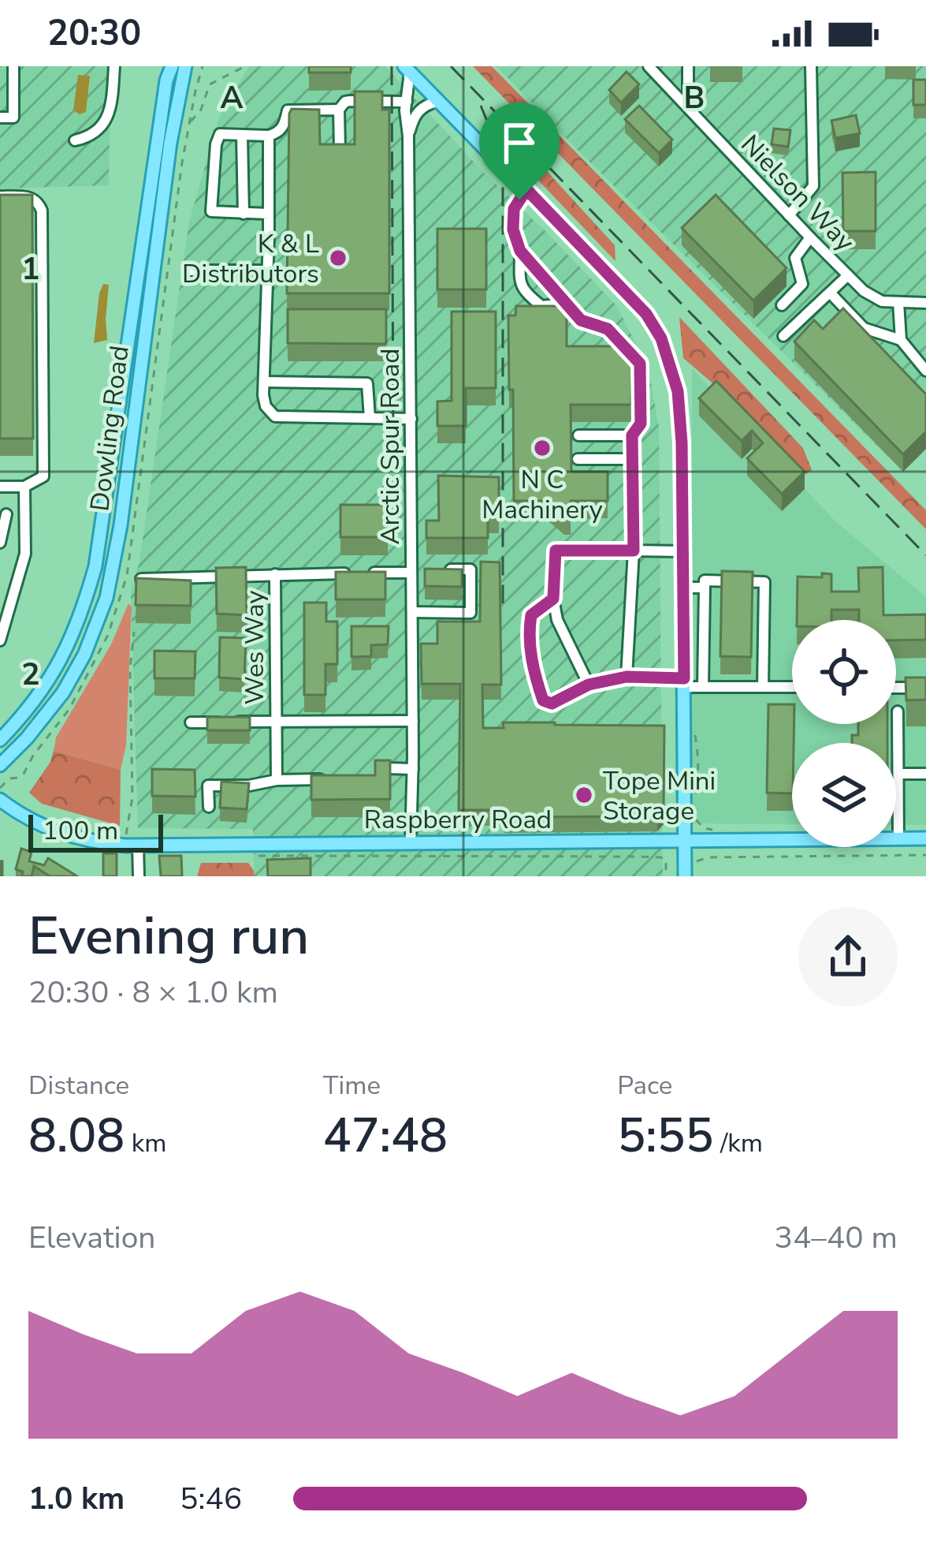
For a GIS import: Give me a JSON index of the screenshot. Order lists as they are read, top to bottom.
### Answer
{
  "streets": {
    "main road": ["Dowling Road", "Raspberry Road"],
    "street": ["Nielson Way", "Arctic Spur Road", "Wes Way"]
  },
  "crossings": [
    ["Arctic Spur Road", "Raspberry Road"]
  ],
  "places": ["K & L Distributors", "N C Machinery", "Tope Mini Storage"],
  "scale_bar": "100 m",
  "page": {
    "status": "20:30",
    "scale": "100 m",
    "heading": ["Evening run", "20:30 · 8 × 1.0 km"],
    "stats": [
      ["Distance", "8.08 km"],
      ["Time", "47:48"],
      ["Pace", "5:55 /km"]
    ],
    "chart": ["Elevation", "34–40 m"],
    "list": [
      {
        "name": "1.0 km",
        "note": "5:46"
      }
    ]
  },
  "grid": {
    "columns": ["A", "B"],
    "rows": ["1", "2"]
  }
}
